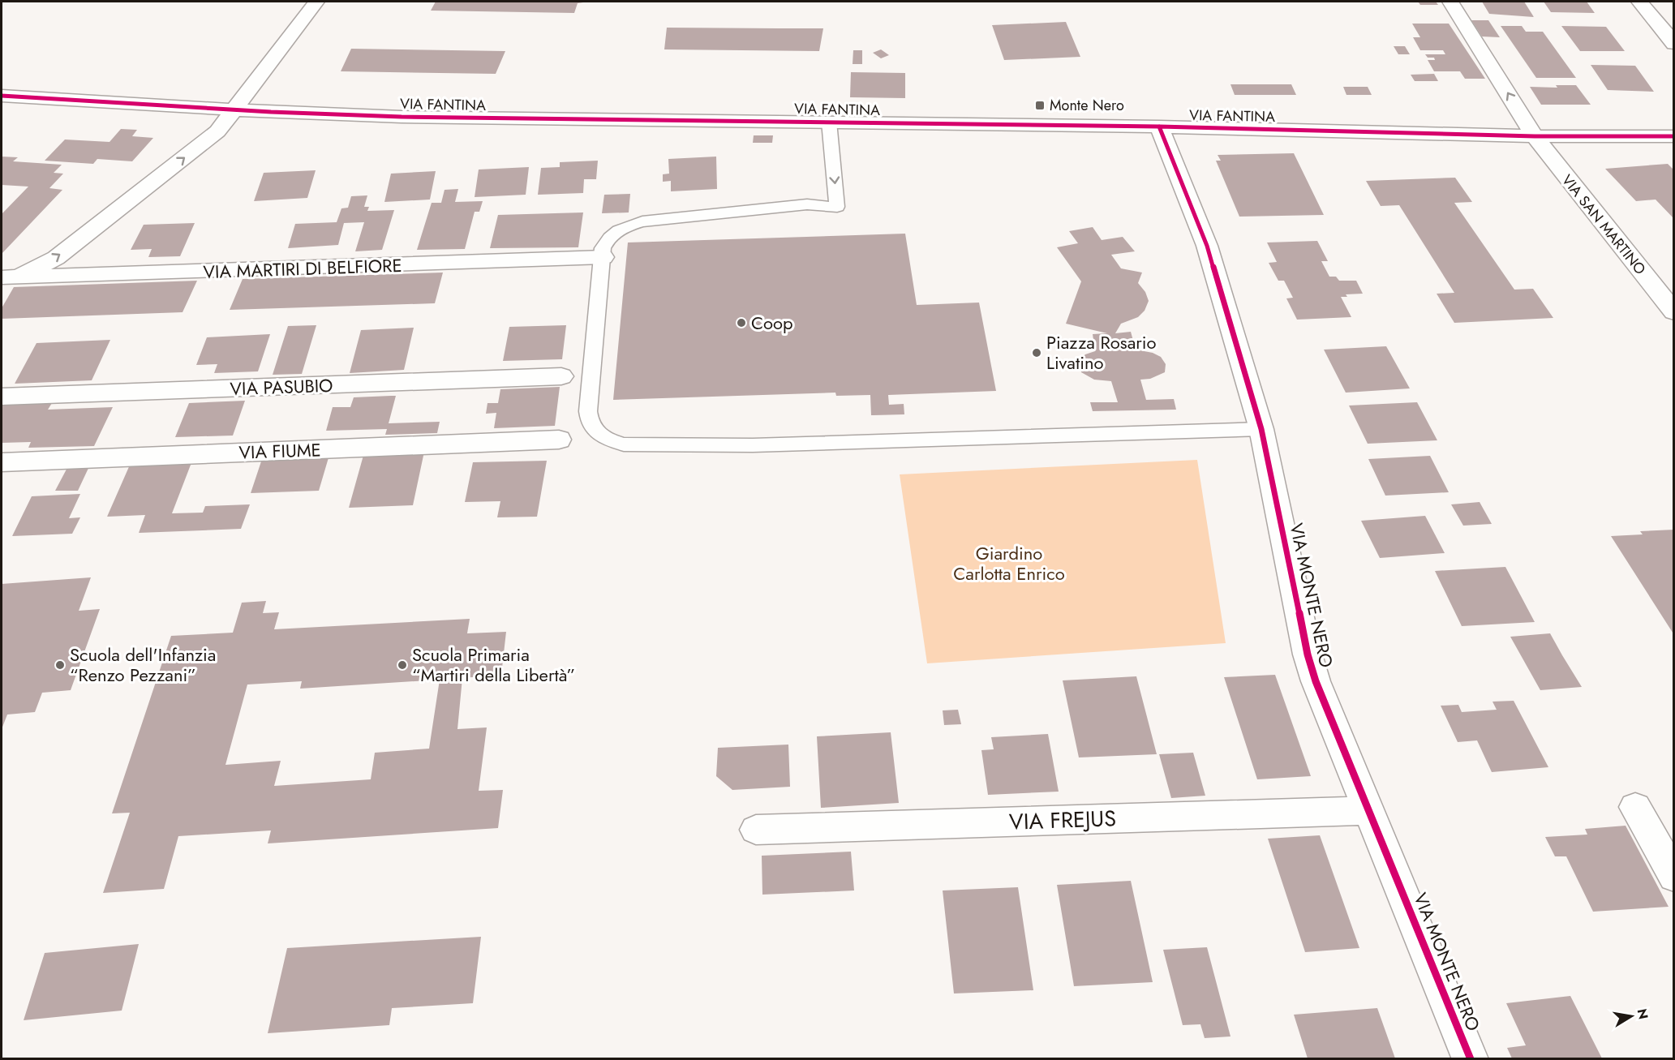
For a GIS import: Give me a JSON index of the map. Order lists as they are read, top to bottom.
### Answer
{
  "streets": {
    "street": [
      "VIA FANTINA",
      "VIA SAN MARTINO",
      "VIA MARTIRI DI BELFIORE",
      "VIA PASUBIO",
      "VIA FIUME",
      "VIA MONTE NERO",
      "VIA FREJUS"
    ]
  },
  "crossings": [
    ["VIA FANTINA", "VIA SAN MARTINO"],
    ["VIA FANTINA", "VIA MONTE NERO"],
    ["VIA MONTE NERO", "VIA FREJUS"]
  ],
  "parks": ["Giardino Carlotta Enrico"],
  "places": {
    "transit": ["Monte Nero"],
    "other": [
      "Coop",
      "Piazza Rosario Livatino",
      "Scuola dell'Infanzia “Renzo Pezzani”",
      "Scuola Primaria “Martiri della Libertà”"
    ]
  },
  "north": "right"
}
